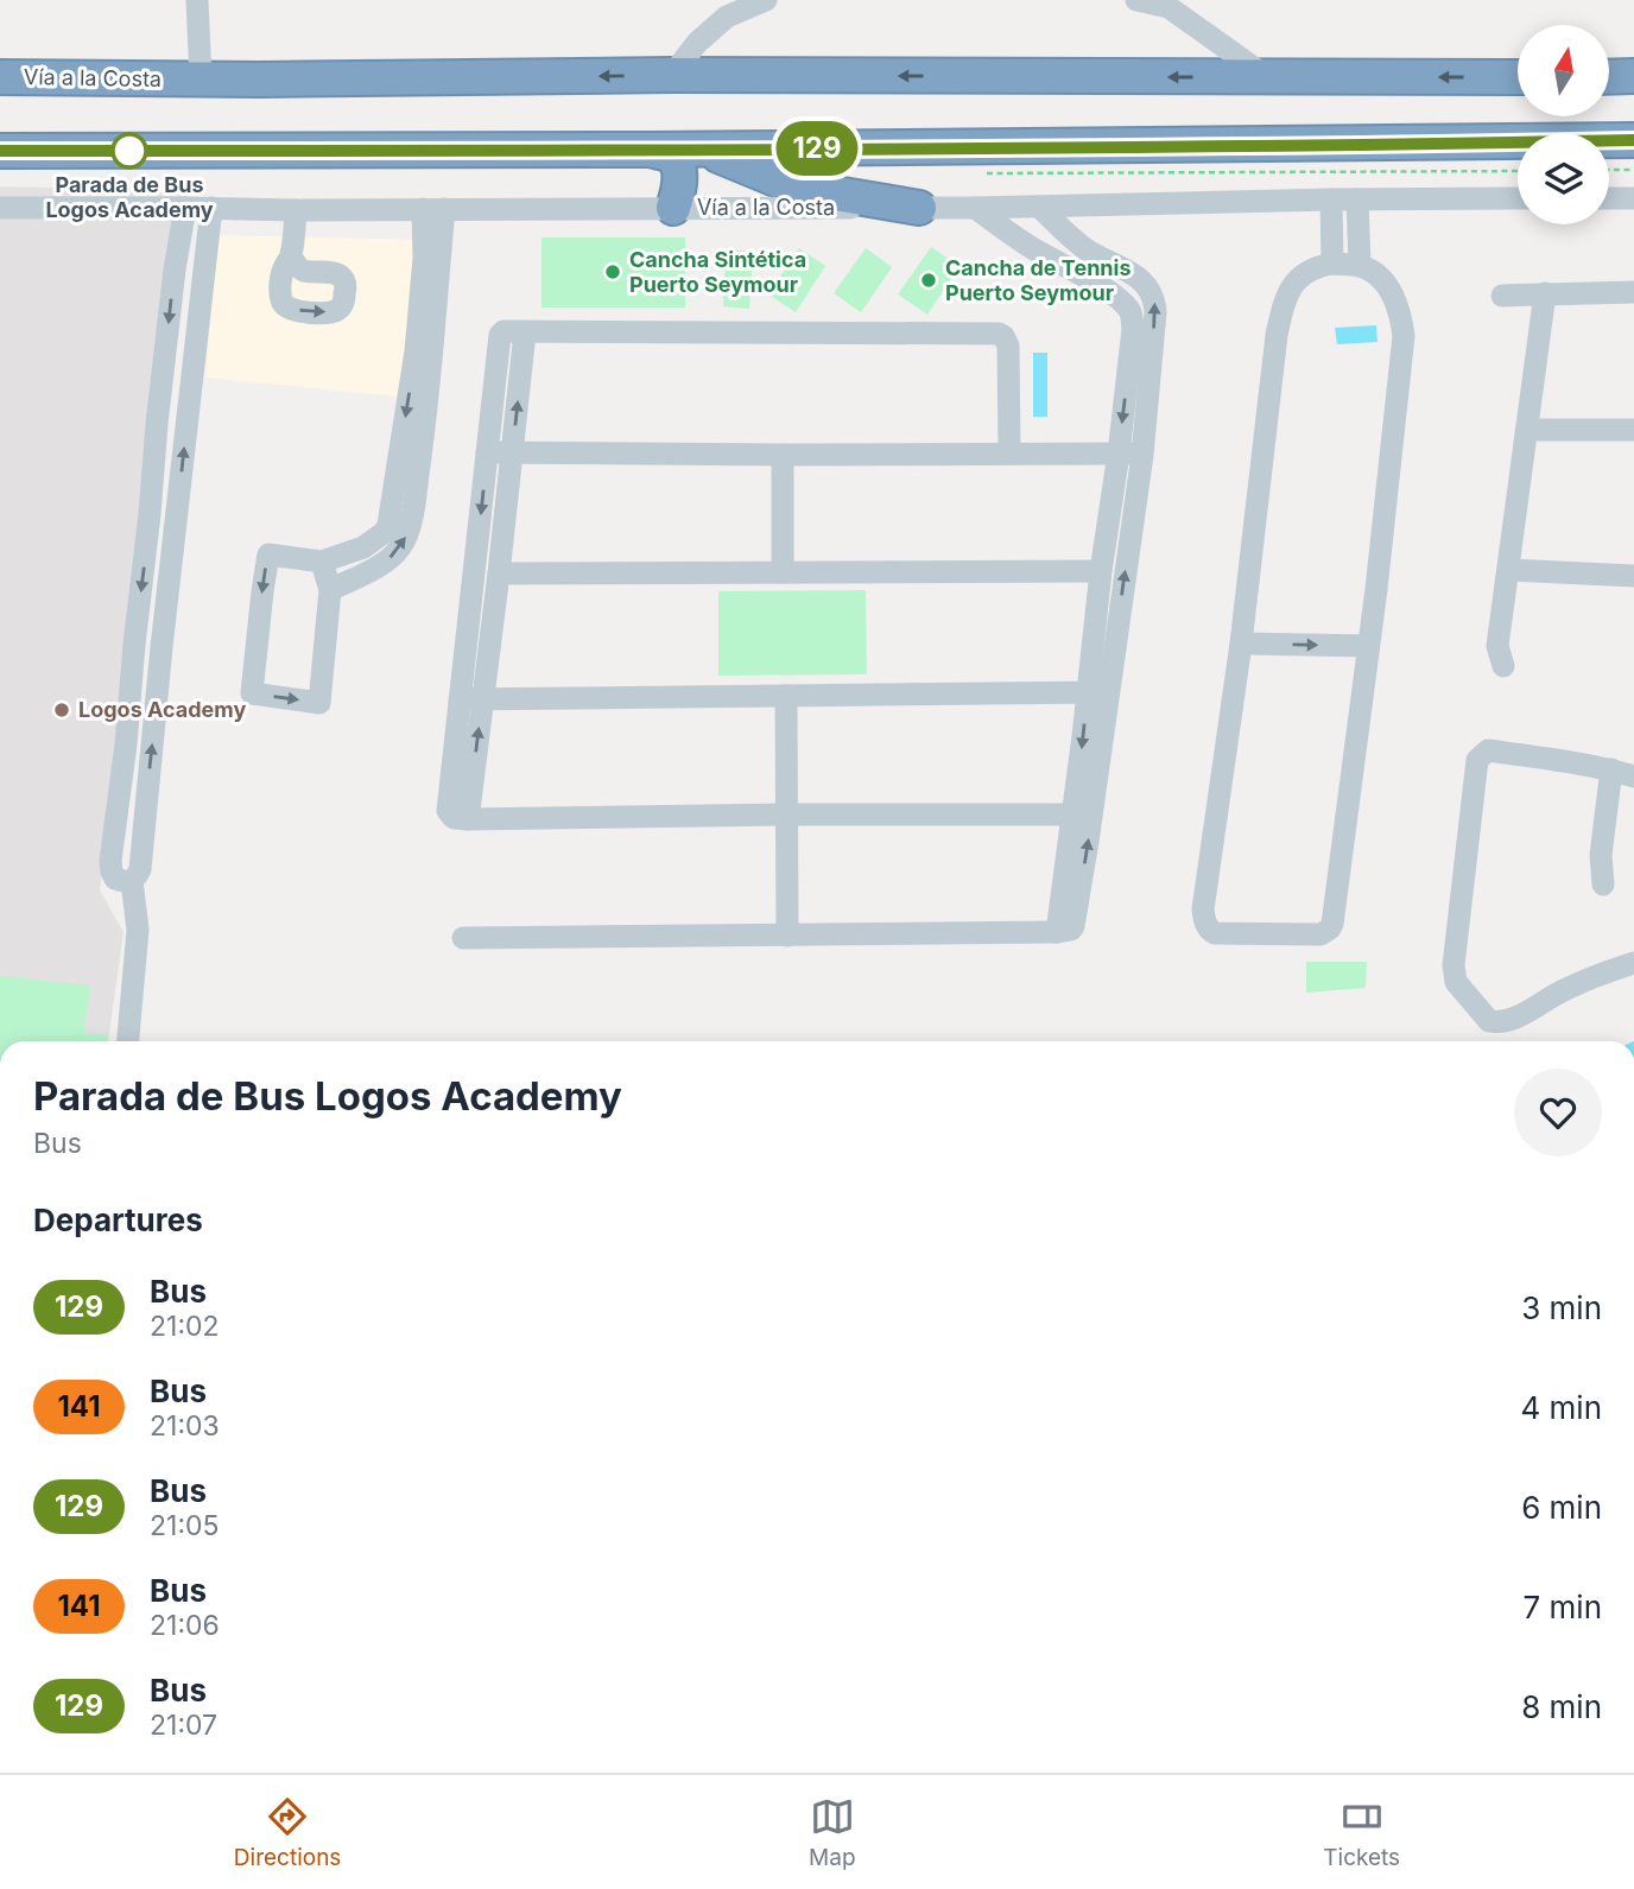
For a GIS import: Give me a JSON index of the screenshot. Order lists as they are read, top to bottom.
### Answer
{
  "streets": {
    "highway": ["Vía a la Costa"]
  },
  "places": [
    "Parada de Bus Logos Academy",
    "Cancha Sintética Puerto Seymour",
    "Cancha de Tennis Puerto Seymour",
    "Logos Academy"
  ],
  "lines": ["bus line 129"],
  "north": "top",
  "page": {
    "on_map": "129",
    "heading": [
      ["Parada de Bus Logos Academy", "Bus"],
      "Departures"
    ],
    "list": [
      {
        "mark": "129",
        "name": "Bus",
        "note": "21:02",
        "value": "3 min"
      },
      {
        "mark": "141",
        "name": "Bus",
        "note": "21:03",
        "value": "4 min"
      },
      {
        "mark": "129",
        "name": "Bus",
        "note": "21:05",
        "value": "6 min"
      },
      {
        "mark": "141",
        "name": "Bus",
        "note": "21:06",
        "value": "7 min"
      },
      {
        "mark": "129",
        "name": "Bus",
        "note": "21:07",
        "value": "8 min"
      }
    ],
    "tabs": ["Directions", "Map", "Tickets"]
  }
}
